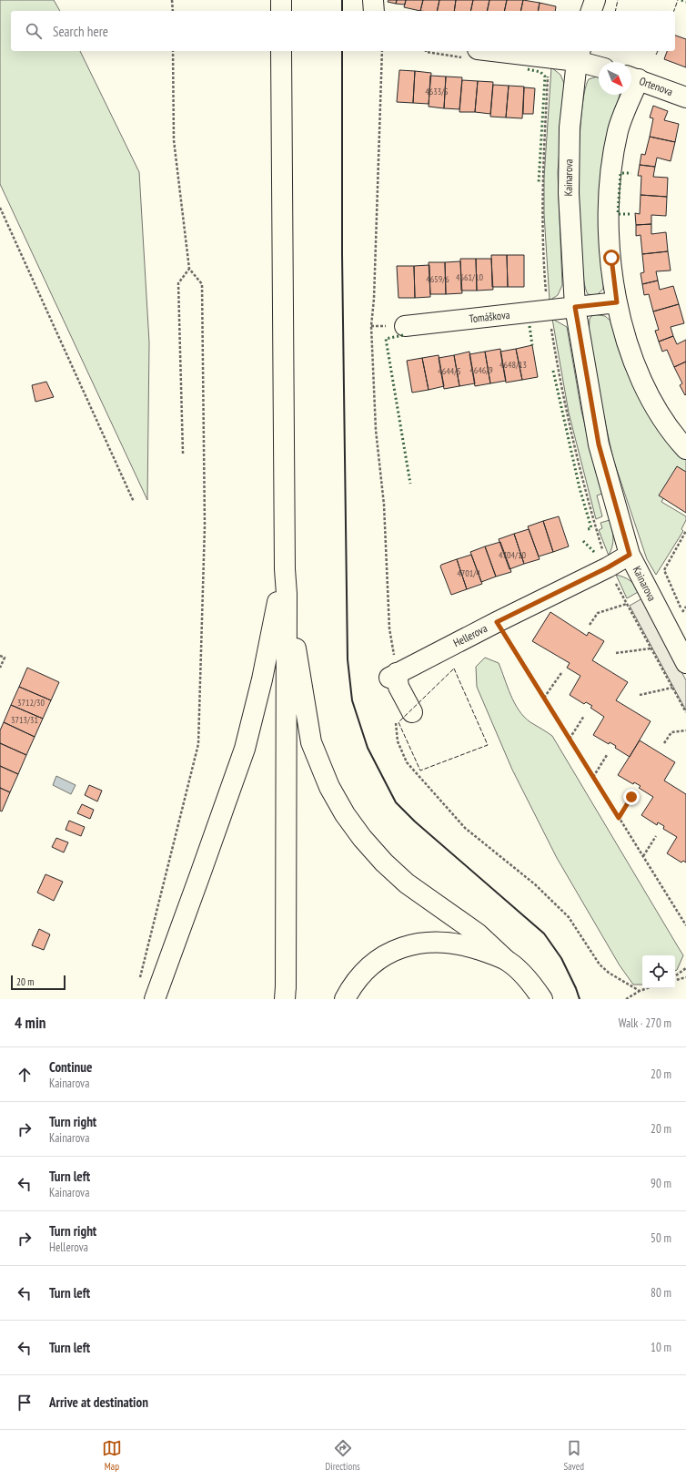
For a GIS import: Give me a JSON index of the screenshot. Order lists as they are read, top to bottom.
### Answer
{
  "streets": {
    "main road": [
      "Ortenova",
      "Kainarova",
      "Tomáškova",
      "Hellerova"
    ]
  },
  "crossings": [
    ["Kainarova", "Tomáškova"],
    ["Kainarova", "Hellerova"]
  ],
  "house_numbers": [
    "4633/5",
    "4661/10",
    "4659/6",
    "4648/13",
    "4646/9",
    "4644/5",
    "4704/10",
    "4701/4",
    "3712/30",
    "3713/31"
  ],
  "scale_bar": "20 m",
  "north": "bottom right",
  "page": {
    "search": "Search here",
    "scale": "20 m",
    "heading": ["4 min", "Walk · 270 m"],
    "list": [
      ["Continue", "Kainarova", "20 m"],
      ["Turn right", "Kainarova", "20 m"],
      ["Turn left", "Kainarova", "90 m"],
      ["Turn right", "Hellerova", "50 m"],
      ["Turn left", "80 m"],
      ["Turn left", "10 m"],
      "Arrive at destination"
    ],
    "nav": ["Map", "Directions", "Saved"]
  }
}
